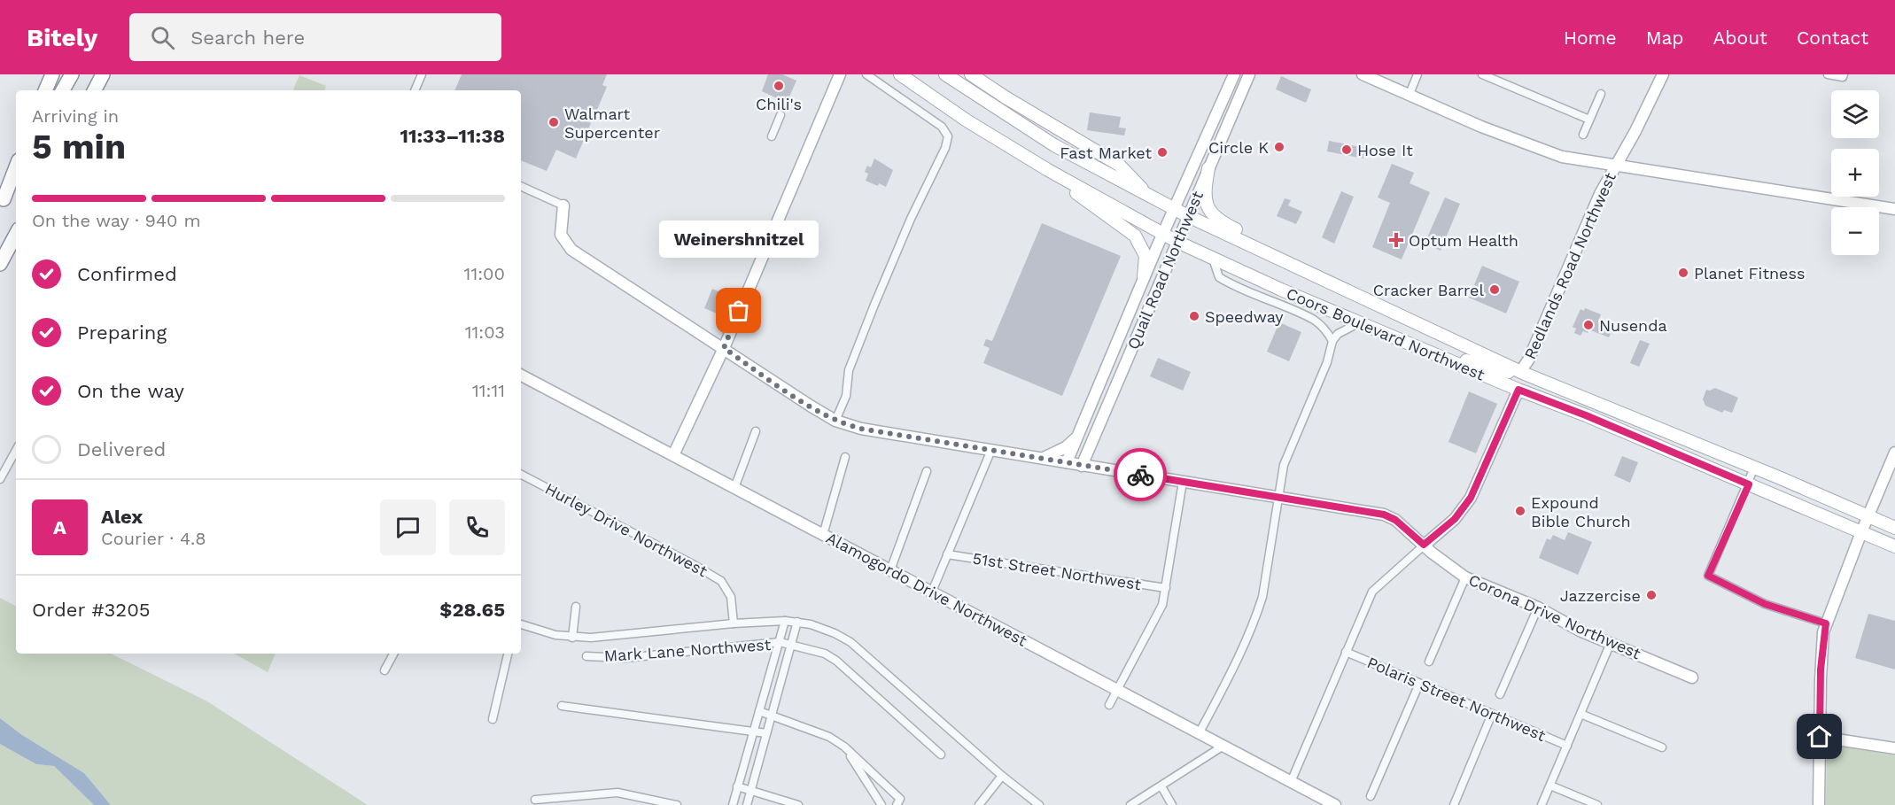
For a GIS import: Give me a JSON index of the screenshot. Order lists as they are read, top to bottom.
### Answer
{
  "streets": {
    "main road": ["Coors Boulevard Northwest"],
    "street": [
      "Redlands Road Northwest",
      "Quail Road Northwest",
      "Hurley Drive Northwest",
      "51st Street Northwest",
      "Alamogordo Drive Northwest",
      "Corona Drive Northwest",
      "Mark Lane Northwest",
      "Polaris Street Northwest"
    ]
  },
  "crossings": [
    ["Redlands Road Northwest", "Coors Boulevard Northwest"],
    ["Quail Road Northwest", "Coors Boulevard Northwest"],
    ["Quail Road Northwest", "Corona Drive Northwest"]
  ],
  "places": {
    "other": [
      "Chili's",
      "Walmart Supercenter",
      "Circle K",
      "Hose It",
      "Fast Market",
      "Planet Fitness",
      "Cracker Barrel",
      "Weinershnitzel",
      "Speedway",
      "Nusenda",
      "Expound Bible Church",
      "Jazzercise"
    ],
    "health": ["Optum Health"]
  },
  "page": {
    "header": "Bitely",
    "search": "Search here",
    "nav": [
      "Home",
      "Map",
      "About",
      "Contact"
    ],
    "map_buttons": ["+", "−"],
    "heading": ["5 min", "Arriving in", "11:33–11:38"],
    "panel": [
      "Alex",
      "Courier · 4.8",
      "Order #3205",
      "$28.65"
    ],
    "bar": "On the way · 940 m",
    "bubble": "Weinershnitzel",
    "list": [
      ["Confirmed", "11:00"],
      ["Preparing", "11:03"],
      ["On the way", "11:11"],
      "Delivered"
    ],
    "round": "A"
  }
}
